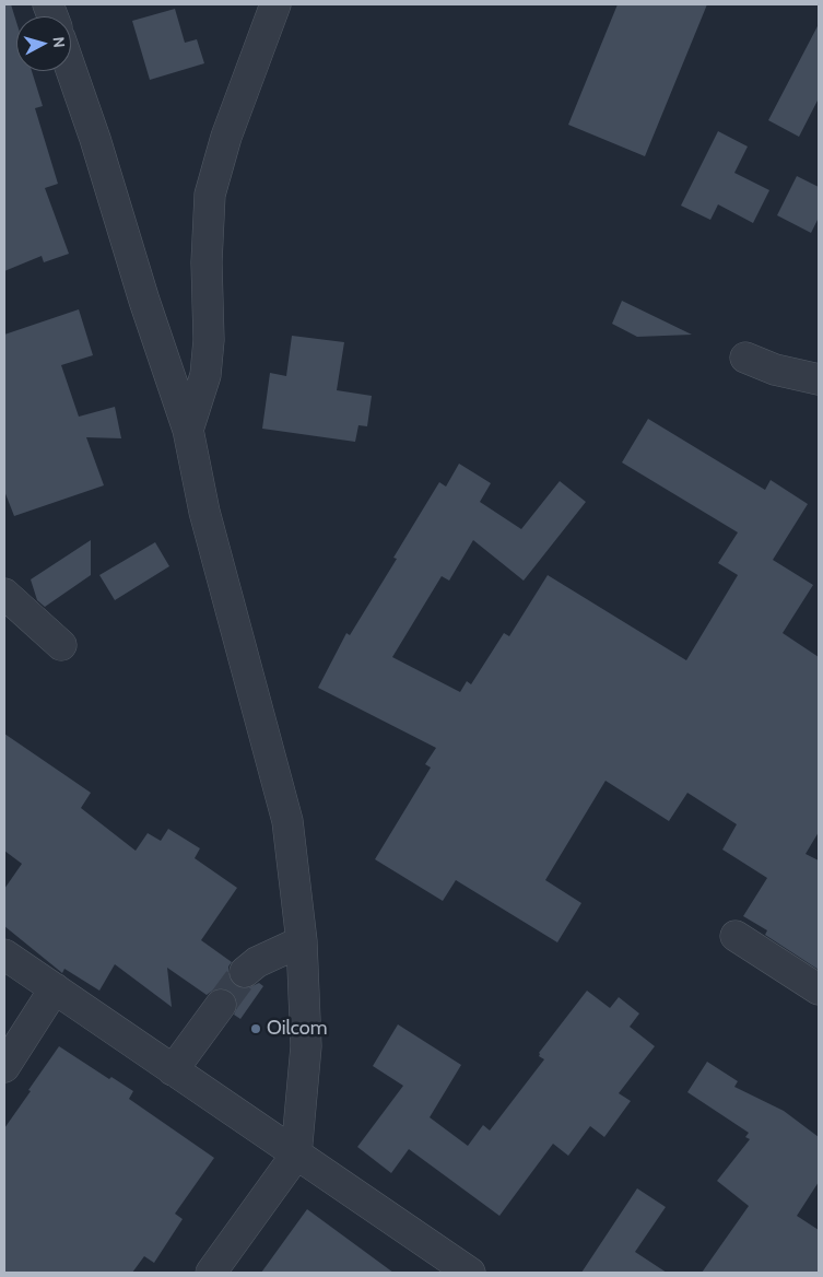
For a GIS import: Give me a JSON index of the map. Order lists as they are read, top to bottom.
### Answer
{
  "places": ["Oilcom"],
  "north": "right"
}
